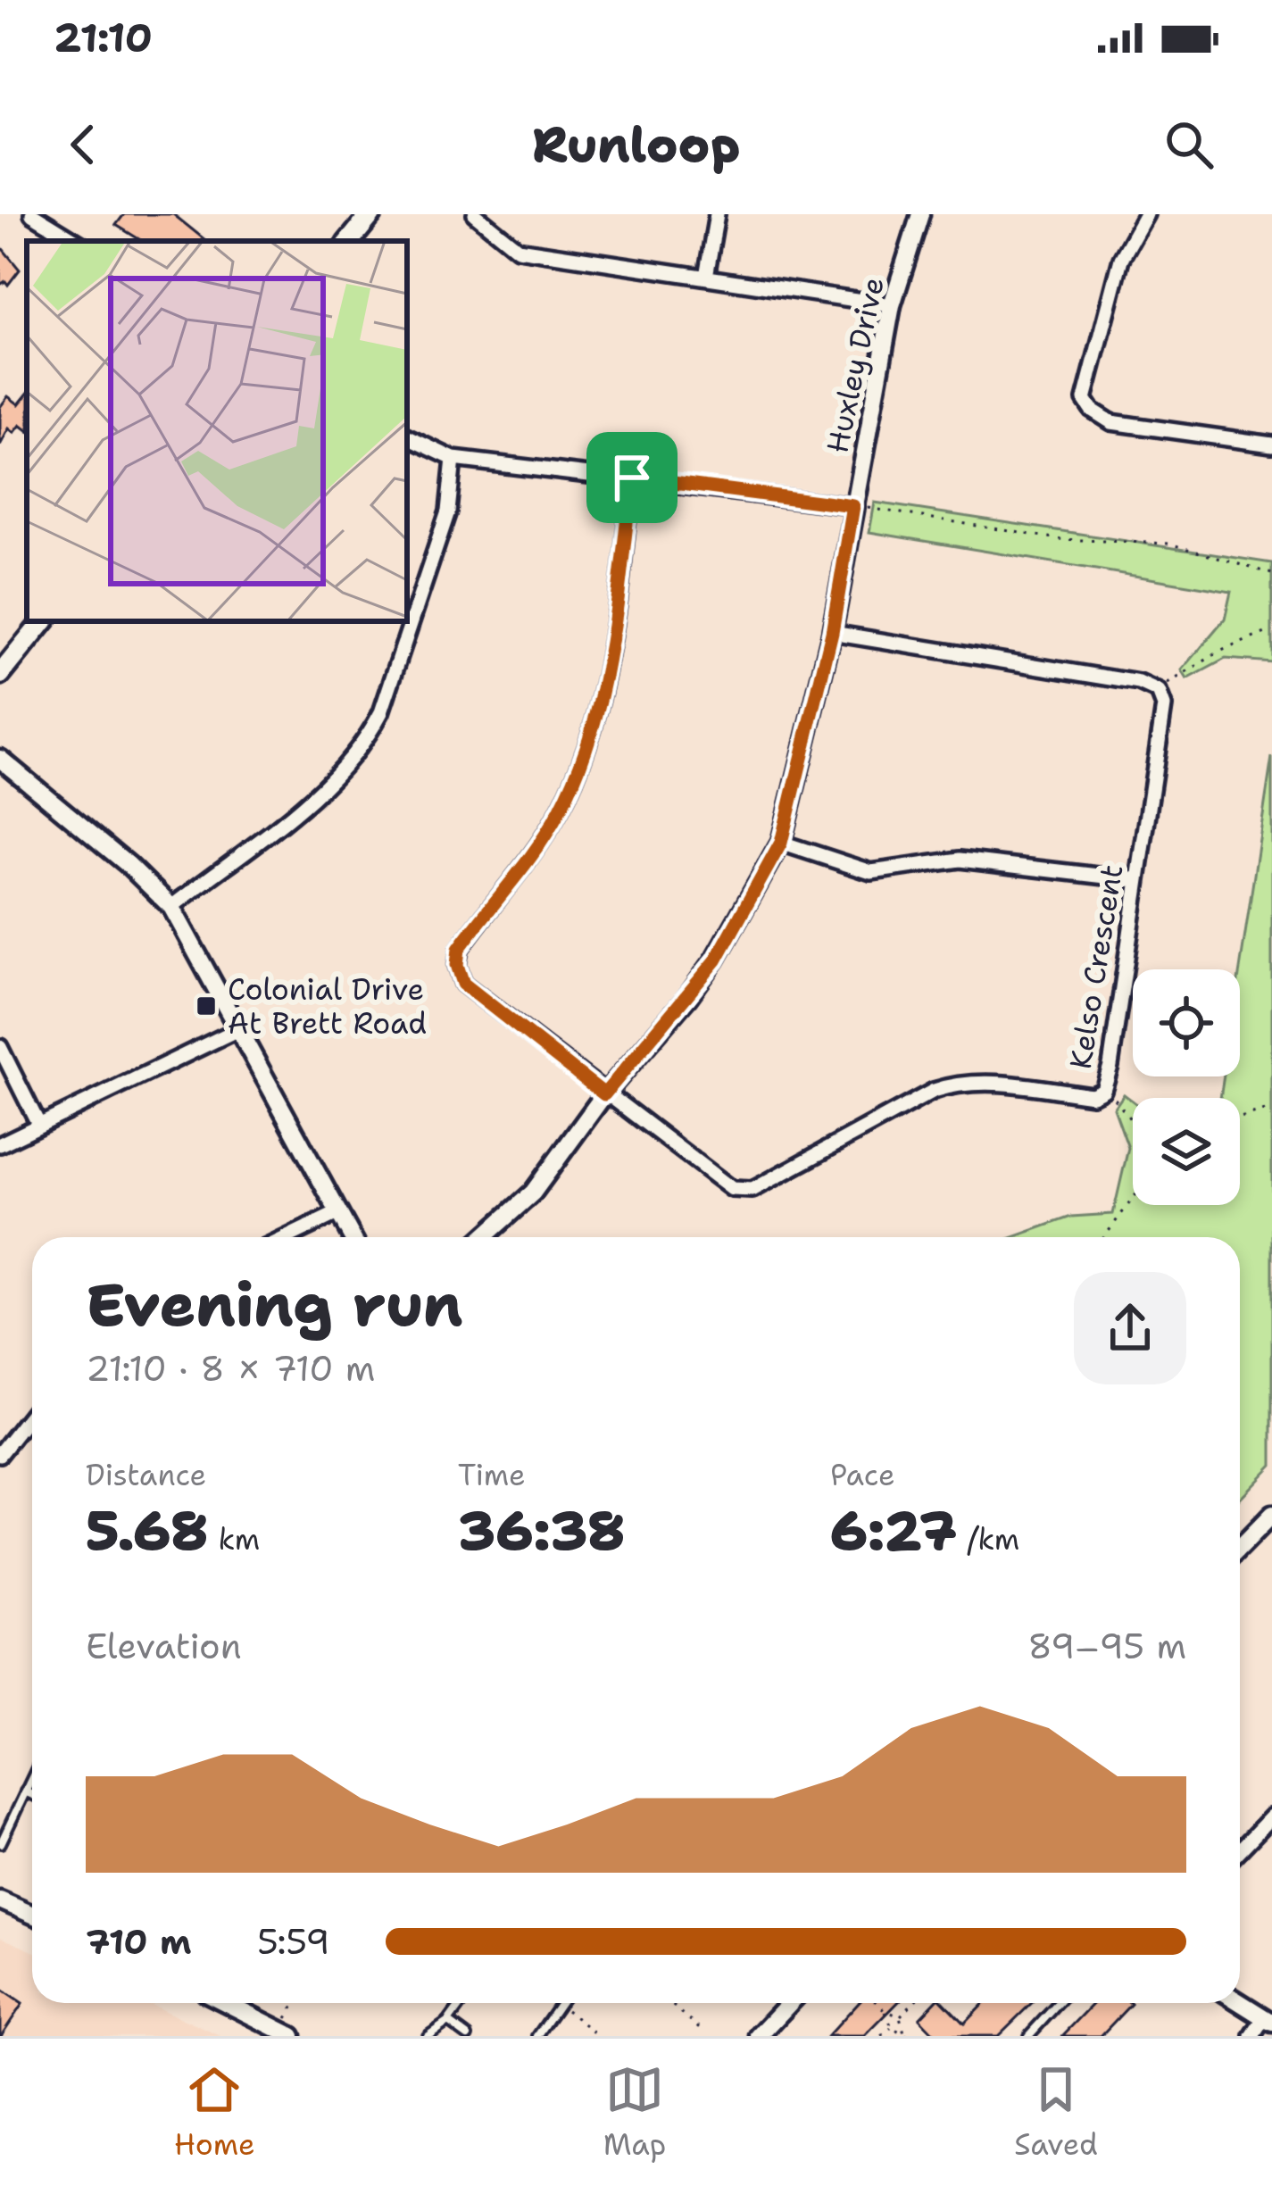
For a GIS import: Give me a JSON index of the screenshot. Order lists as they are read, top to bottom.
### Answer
{
  "streets": {
    "street": ["Huxley Drive", "Kelso Crescent"]
  },
  "crossings": [
    ["Huxley Drive", "Kelso Crescent"]
  ],
  "places": {
    "transit": ["Colonial Drive At Brett Road"]
  },
  "page": {
    "status": "21:10",
    "header": "Runloop",
    "heading": ["Evening run", "21:10 · 8 × 710 m"],
    "stats": [
      ["Distance", "5.68 km"],
      ["Time", "36:38"],
      ["Pace", "6:27 /km"]
    ],
    "chart": ["Elevation", "89–95 m"],
    "list": [
      {
        "name": "710 m",
        "note": "5:59"
      }
    ],
    "tabs": ["Home", "Map", "Saved"]
  }
}
